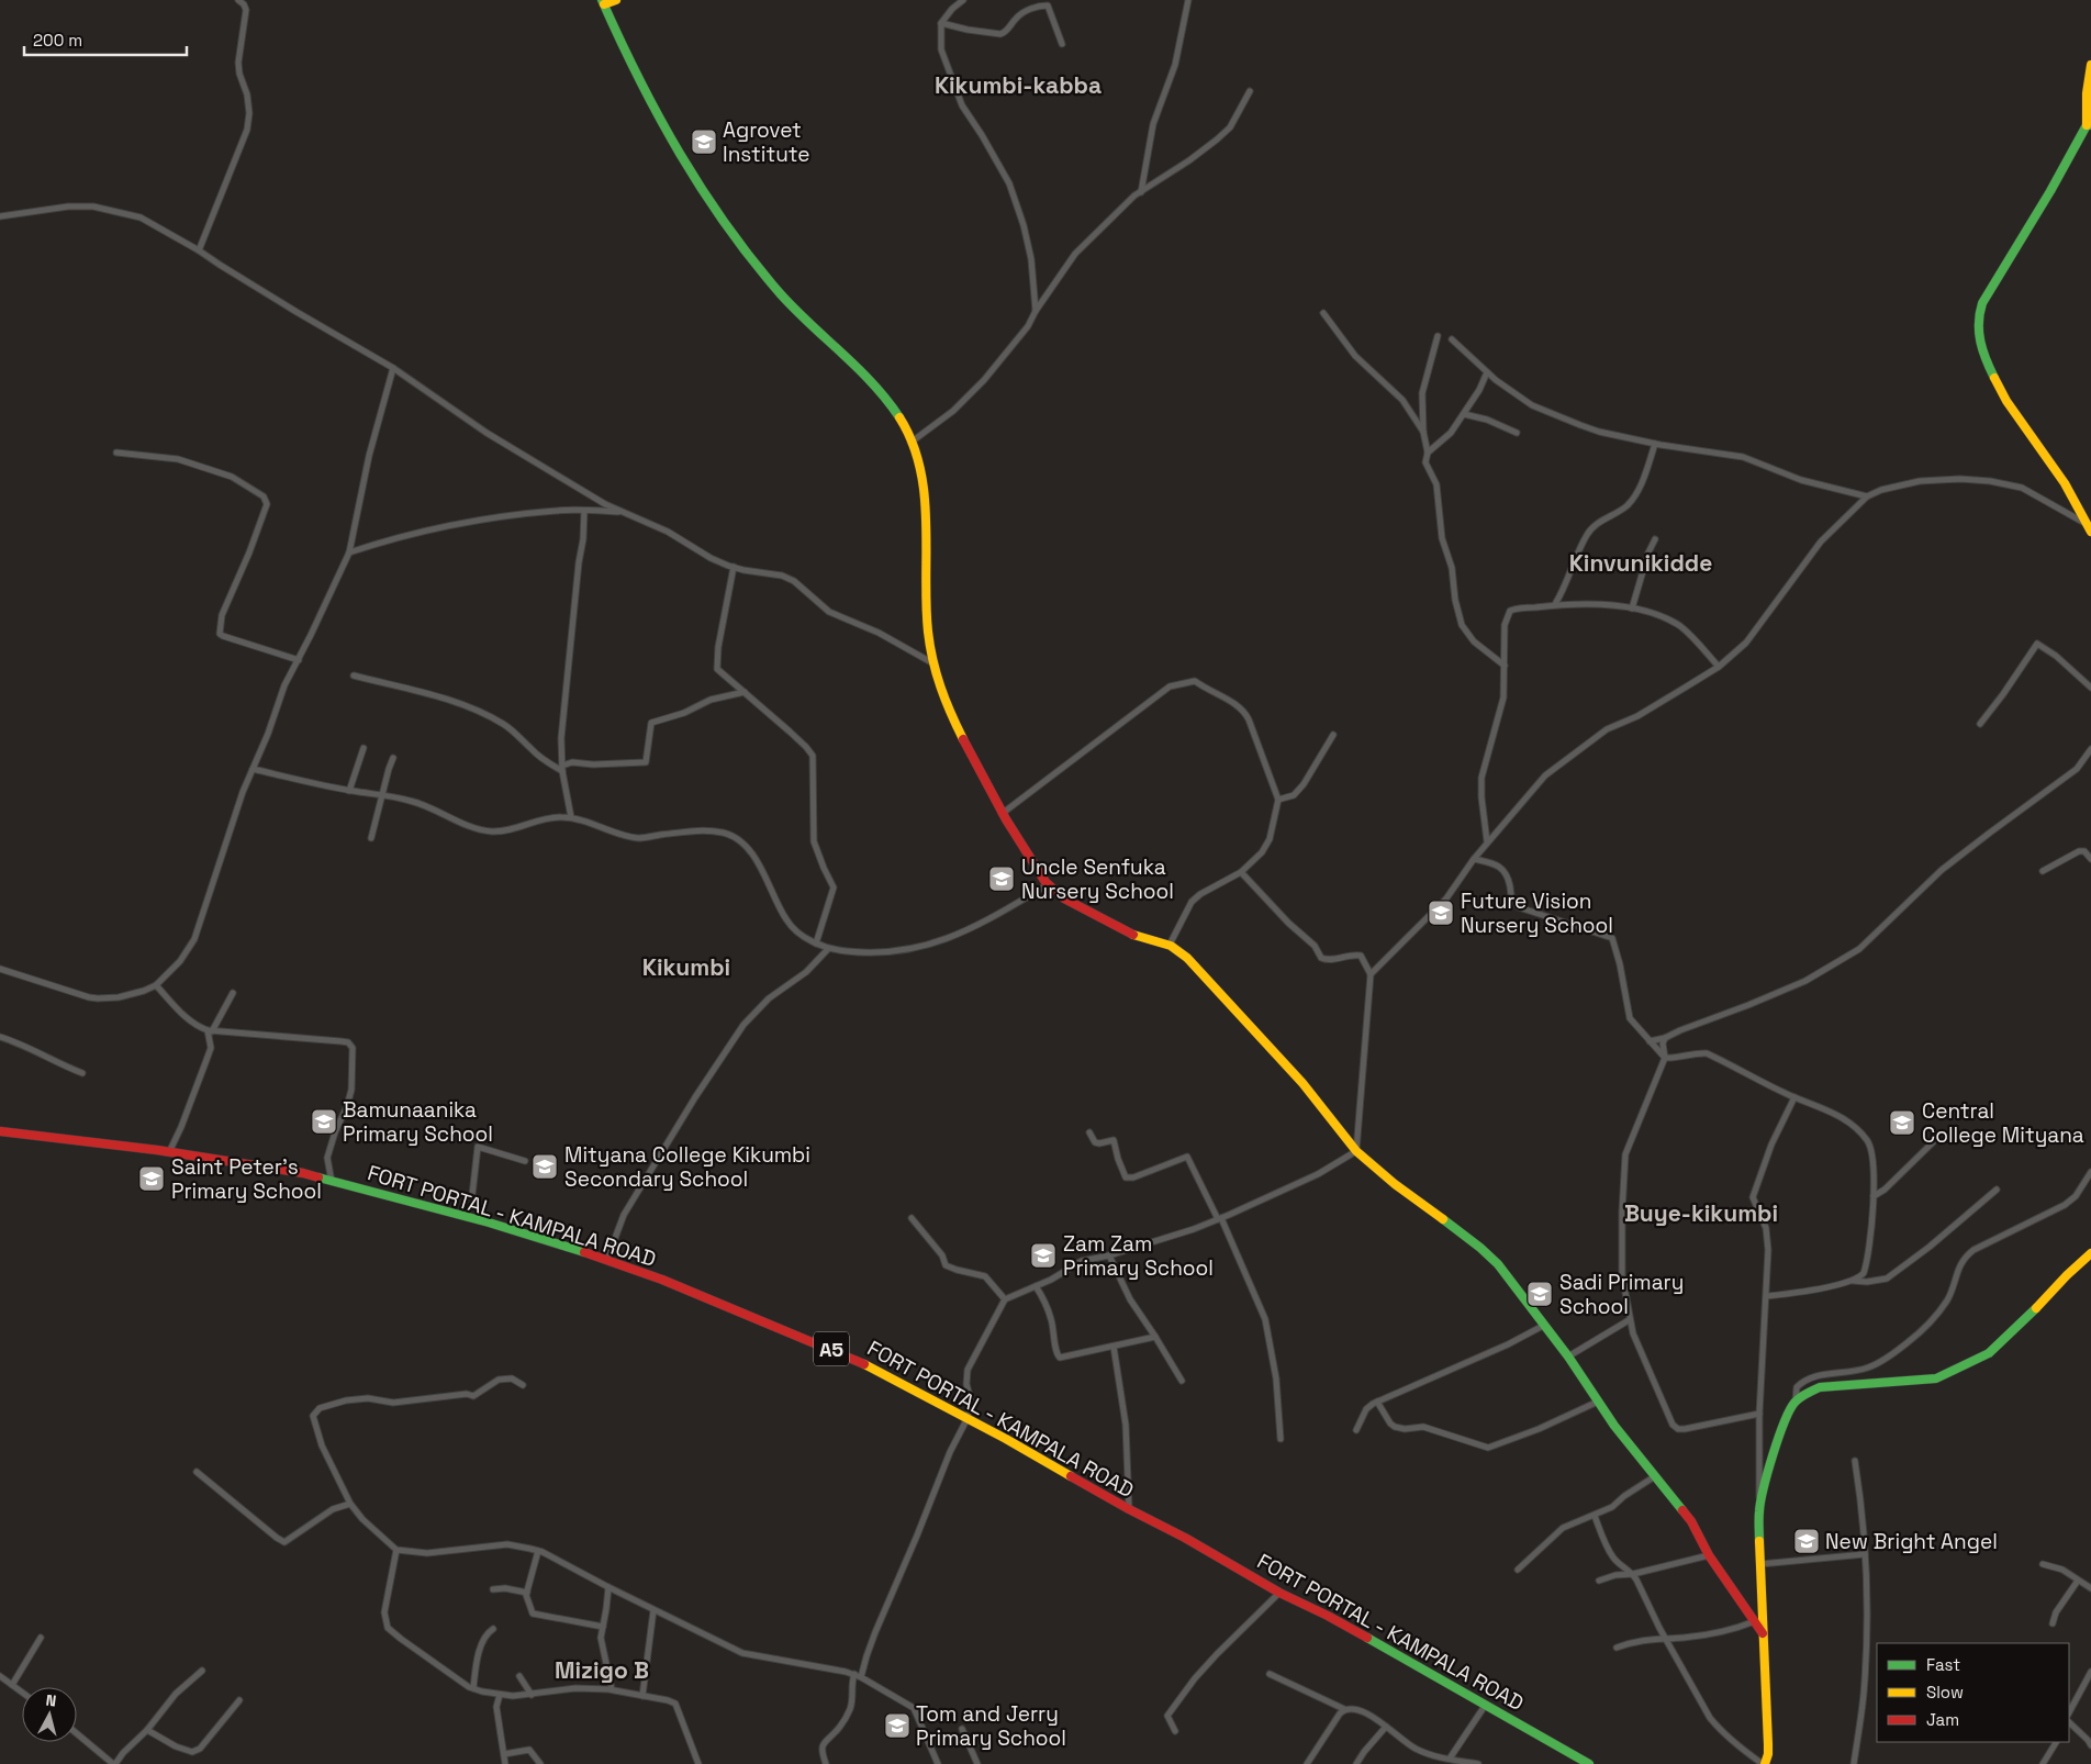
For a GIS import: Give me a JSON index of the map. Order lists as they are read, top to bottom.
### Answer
{
  "streets": {
    "main road": ["FORT PORTAL - KAMPALA ROAD", "A5"]
  },
  "districts": [
    "Kikumbi-kabba",
    "Kinvunikidde",
    "Kikumbi",
    "Buye-kikumbi",
    "Mizigo B"
  ],
  "places": {
    "school or university": [
      "Agrovet Institute",
      "Uncle Senfuka Nursery School",
      "Future Vision Nursery School",
      "Bamunaanika Primary School",
      "Central College Mityana",
      "Mityana College Kikumbi Secondary School",
      "Saint Peter's Primary School",
      "Zam Zam Primary School",
      "Sadi Primary School",
      "New Bright Angel",
      "Tom and Jerry Primary School"
    ]
  },
  "legend": ["Fast", "Slow", "Jam"],
  "scale_bar": "200 m",
  "north": "top"
}
